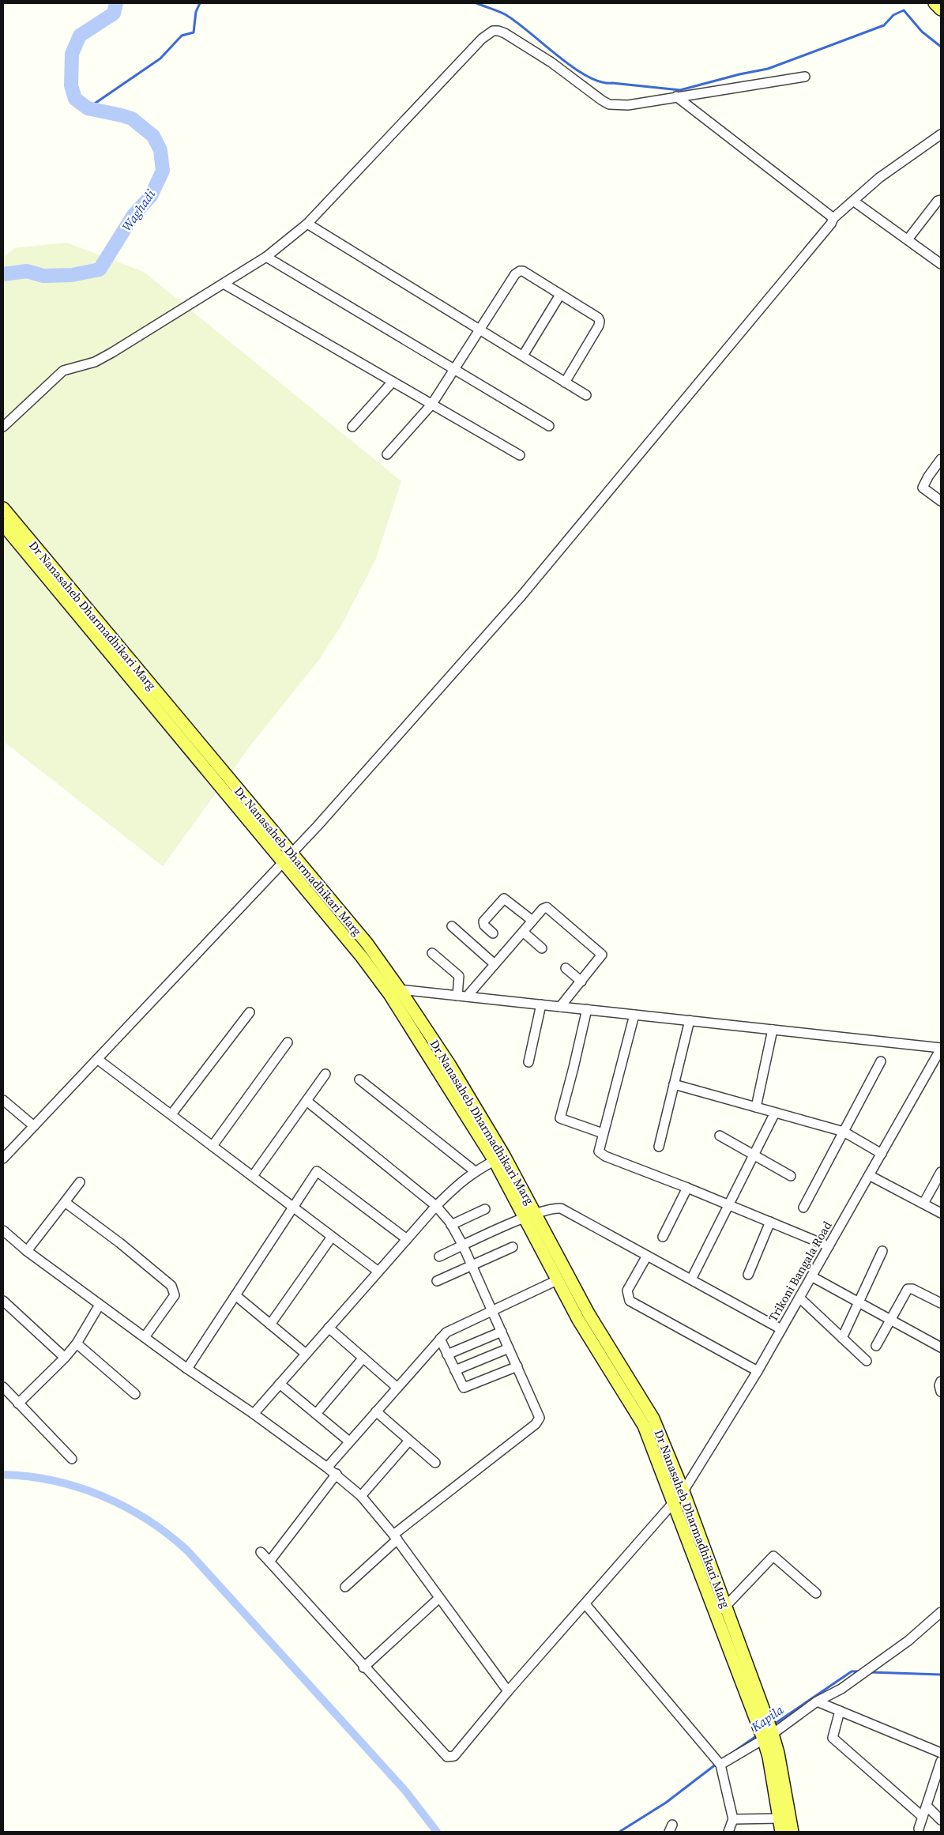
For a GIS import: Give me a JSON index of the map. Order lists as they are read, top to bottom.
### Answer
{
  "streets": {
    "main road": ["Dr Nanasaheb Dharmadhikari Marg"],
    "street": ["Trikoni Bangala Road"]
  },
  "crossings": [
    ["Dr Nanasaheb Dharmadhikari Marg", "Trikoni Bangala Road"]
  ],
  "water": ["Waghadi", "Kapila"]
}
